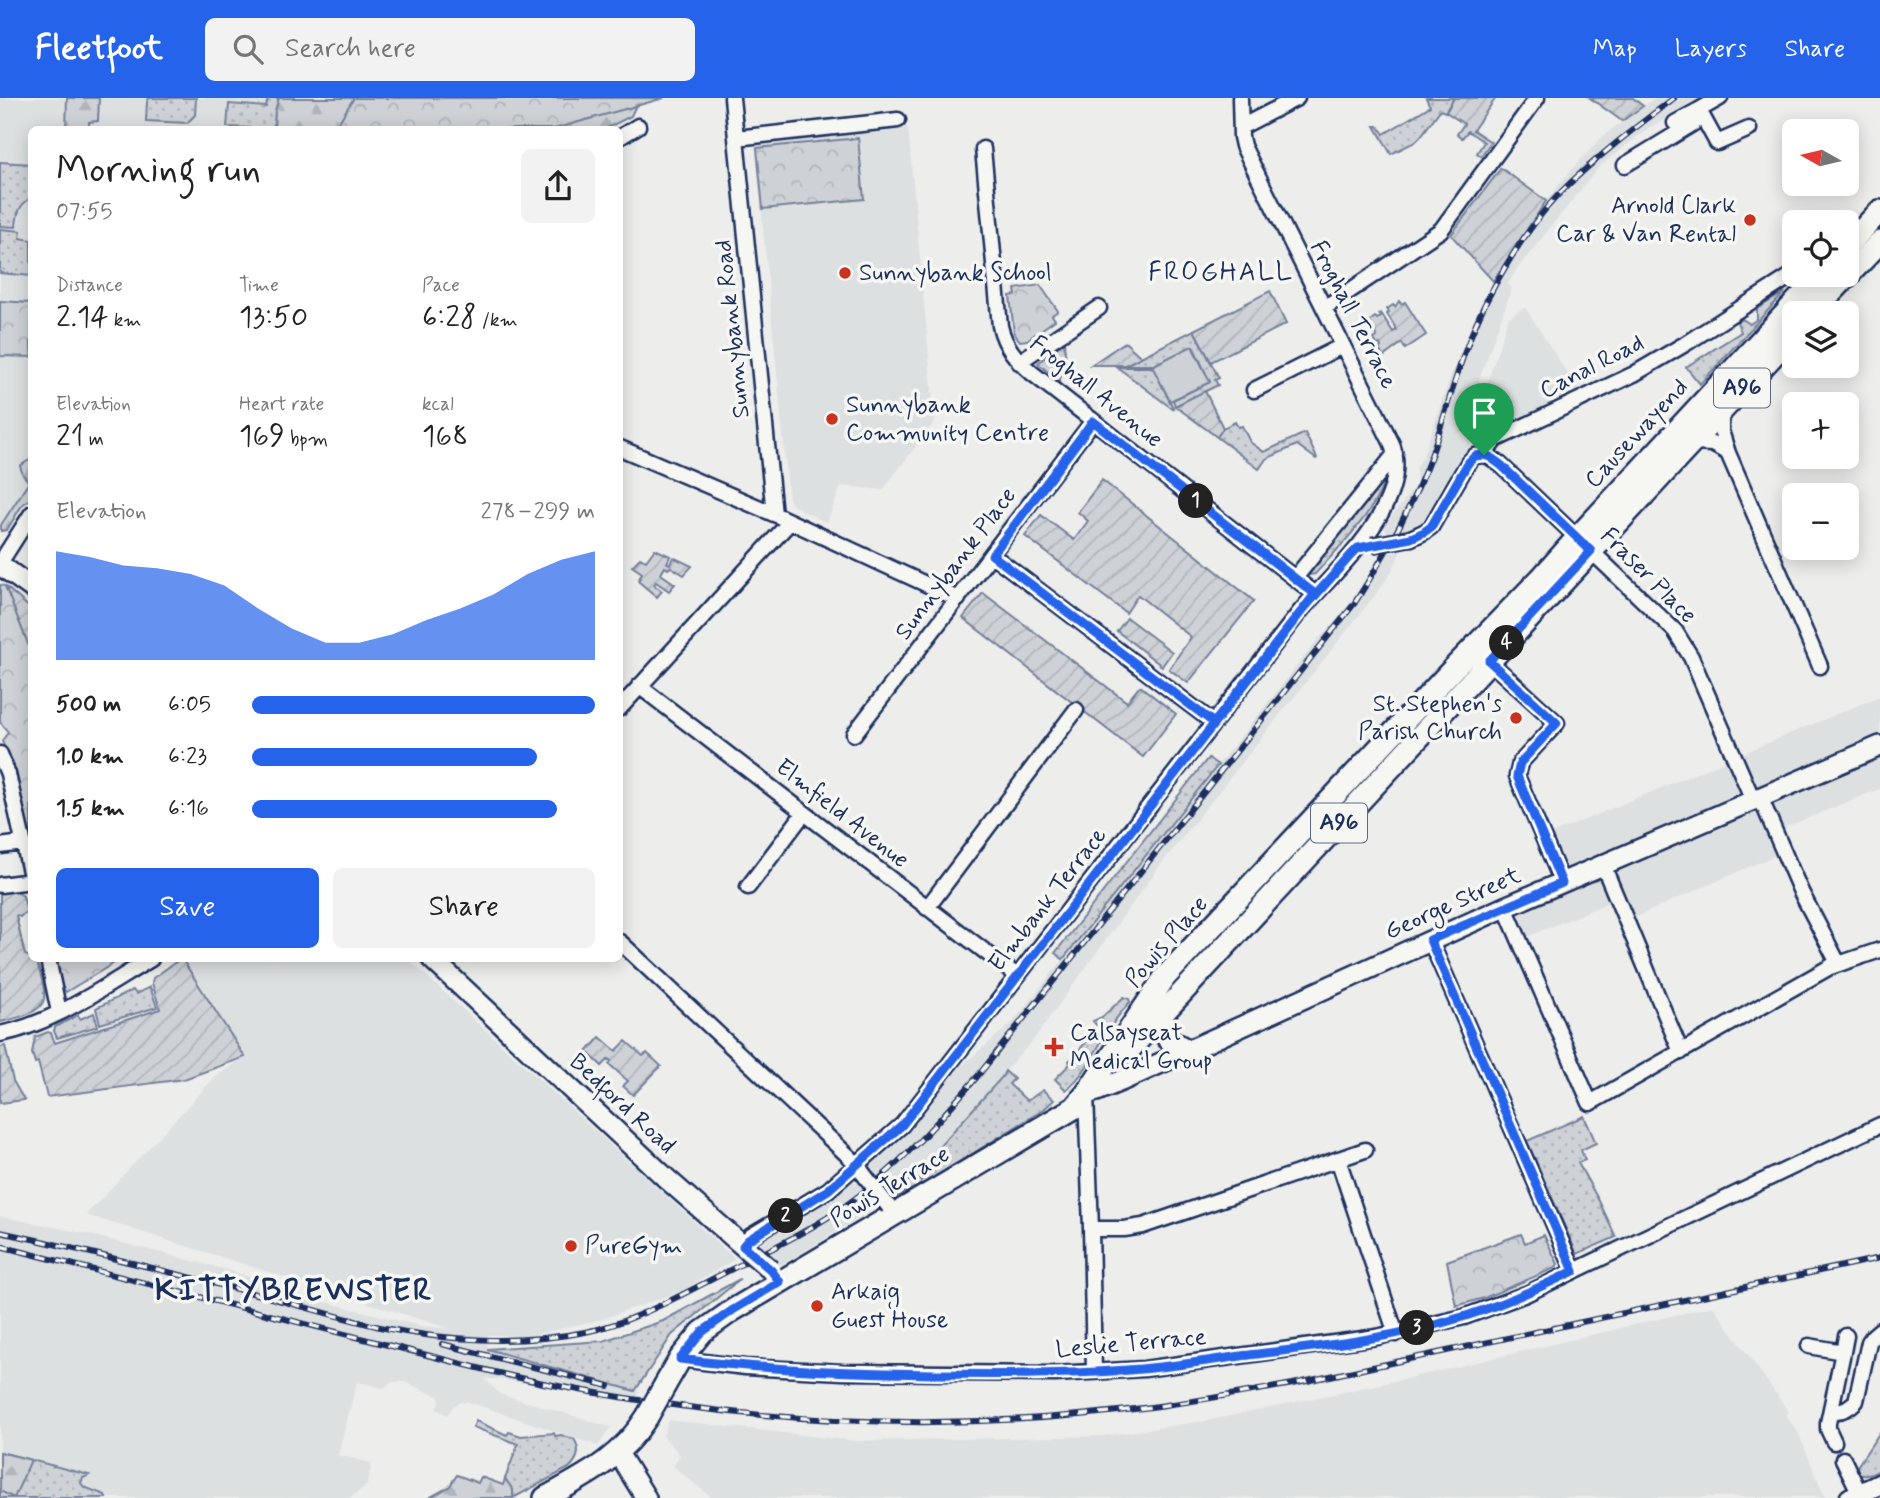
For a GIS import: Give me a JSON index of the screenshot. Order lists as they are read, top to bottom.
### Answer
{
  "streets": {
    "main road": [
      "A96",
      "Causewayend",
      "Powis Place",
      "Powis Terrace"
    ],
    "street": [
      "Froghall Terrace",
      "Sunnybank Road",
      "Canal Road",
      "Froghall Avenue",
      "Sunnybank Place",
      "Fraser Place",
      "Elmfield Avenue",
      "Elmbank Terrace",
      "George Street",
      "Bedford Road",
      "Leslie Terrace"
    ]
  },
  "crossings": [
    ["Froghall Terrace", "Canal Road"],
    ["Froghall Terrace", "Elmbank Terrace"],
    ["Canal Road", "Fraser Place"],
    ["Canal Road", "Elmbank Terrace"],
    ["Froghall Avenue", "Sunnybank Place"],
    ["Froghall Avenue", "Elmbank Terrace"],
    ["Causewayend", "Fraser Place"],
    ["Causewayend", "Powis Place"],
    ["Fraser Place", "George Street"],
    ["Fraser Place", "Powis Place"],
    ["Elmfield Avenue", "Elmbank Terrace"],
    ["Elmbank Terrace", "Bedford Road"],
    ["George Street", "Powis Place"],
    ["George Street", "Powis Terrace"],
    ["Powis Place", "Powis Terrace"],
    ["Bedford Road", "Powis Terrace"],
    ["Powis Terrace", "Leslie Terrace"]
  ],
  "districts": ["FROGHALL", "KITTYBREWSTER"],
  "places": {
    "other": [
      "Arnold Clark Car & Van Rental",
      "Sunnybank School",
      "Sunnybank Community Centre",
      "St. Stephen's Parish Church",
      "PureGym",
      "Arkaig Guest House"
    ],
    "health": ["Calsayseat Medical Group"]
  },
  "north": "left",
  "page": {
    "header": "Fleetfoot",
    "search": "Search here",
    "nav": ["Map", "Layers", "Share"],
    "map_buttons": ["+", "−"],
    "heading": ["Morning run", "07:55"],
    "stats": [
      ["Distance", "2.14 km"],
      ["Time", "13:50"],
      ["Pace", "6:28 /km"],
      ["Elevation", "21 m"],
      ["Heart rate", "169 bpm"],
      ["kcal", "168"]
    ],
    "pins": [
      "1",
      "4",
      "2",
      "3"
    ],
    "chart": ["Elevation", "278–299 m"],
    "list": [
      {
        "name": "500 m",
        "note": "6:05"
      },
      {
        "name": "1.0 km",
        "note": "6:23"
      },
      {
        "name": "1.5 km",
        "note": "6:16"
      }
    ],
    "buttons": ["Save", "Share"]
  }
}
